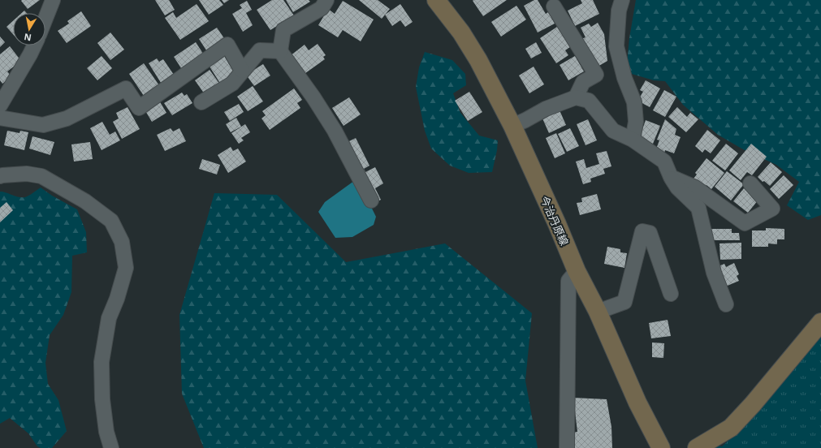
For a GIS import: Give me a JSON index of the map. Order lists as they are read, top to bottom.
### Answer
{
  "streets": {
    "main road": ["今治丹原線"]
  },
  "north": "bottom"
}
